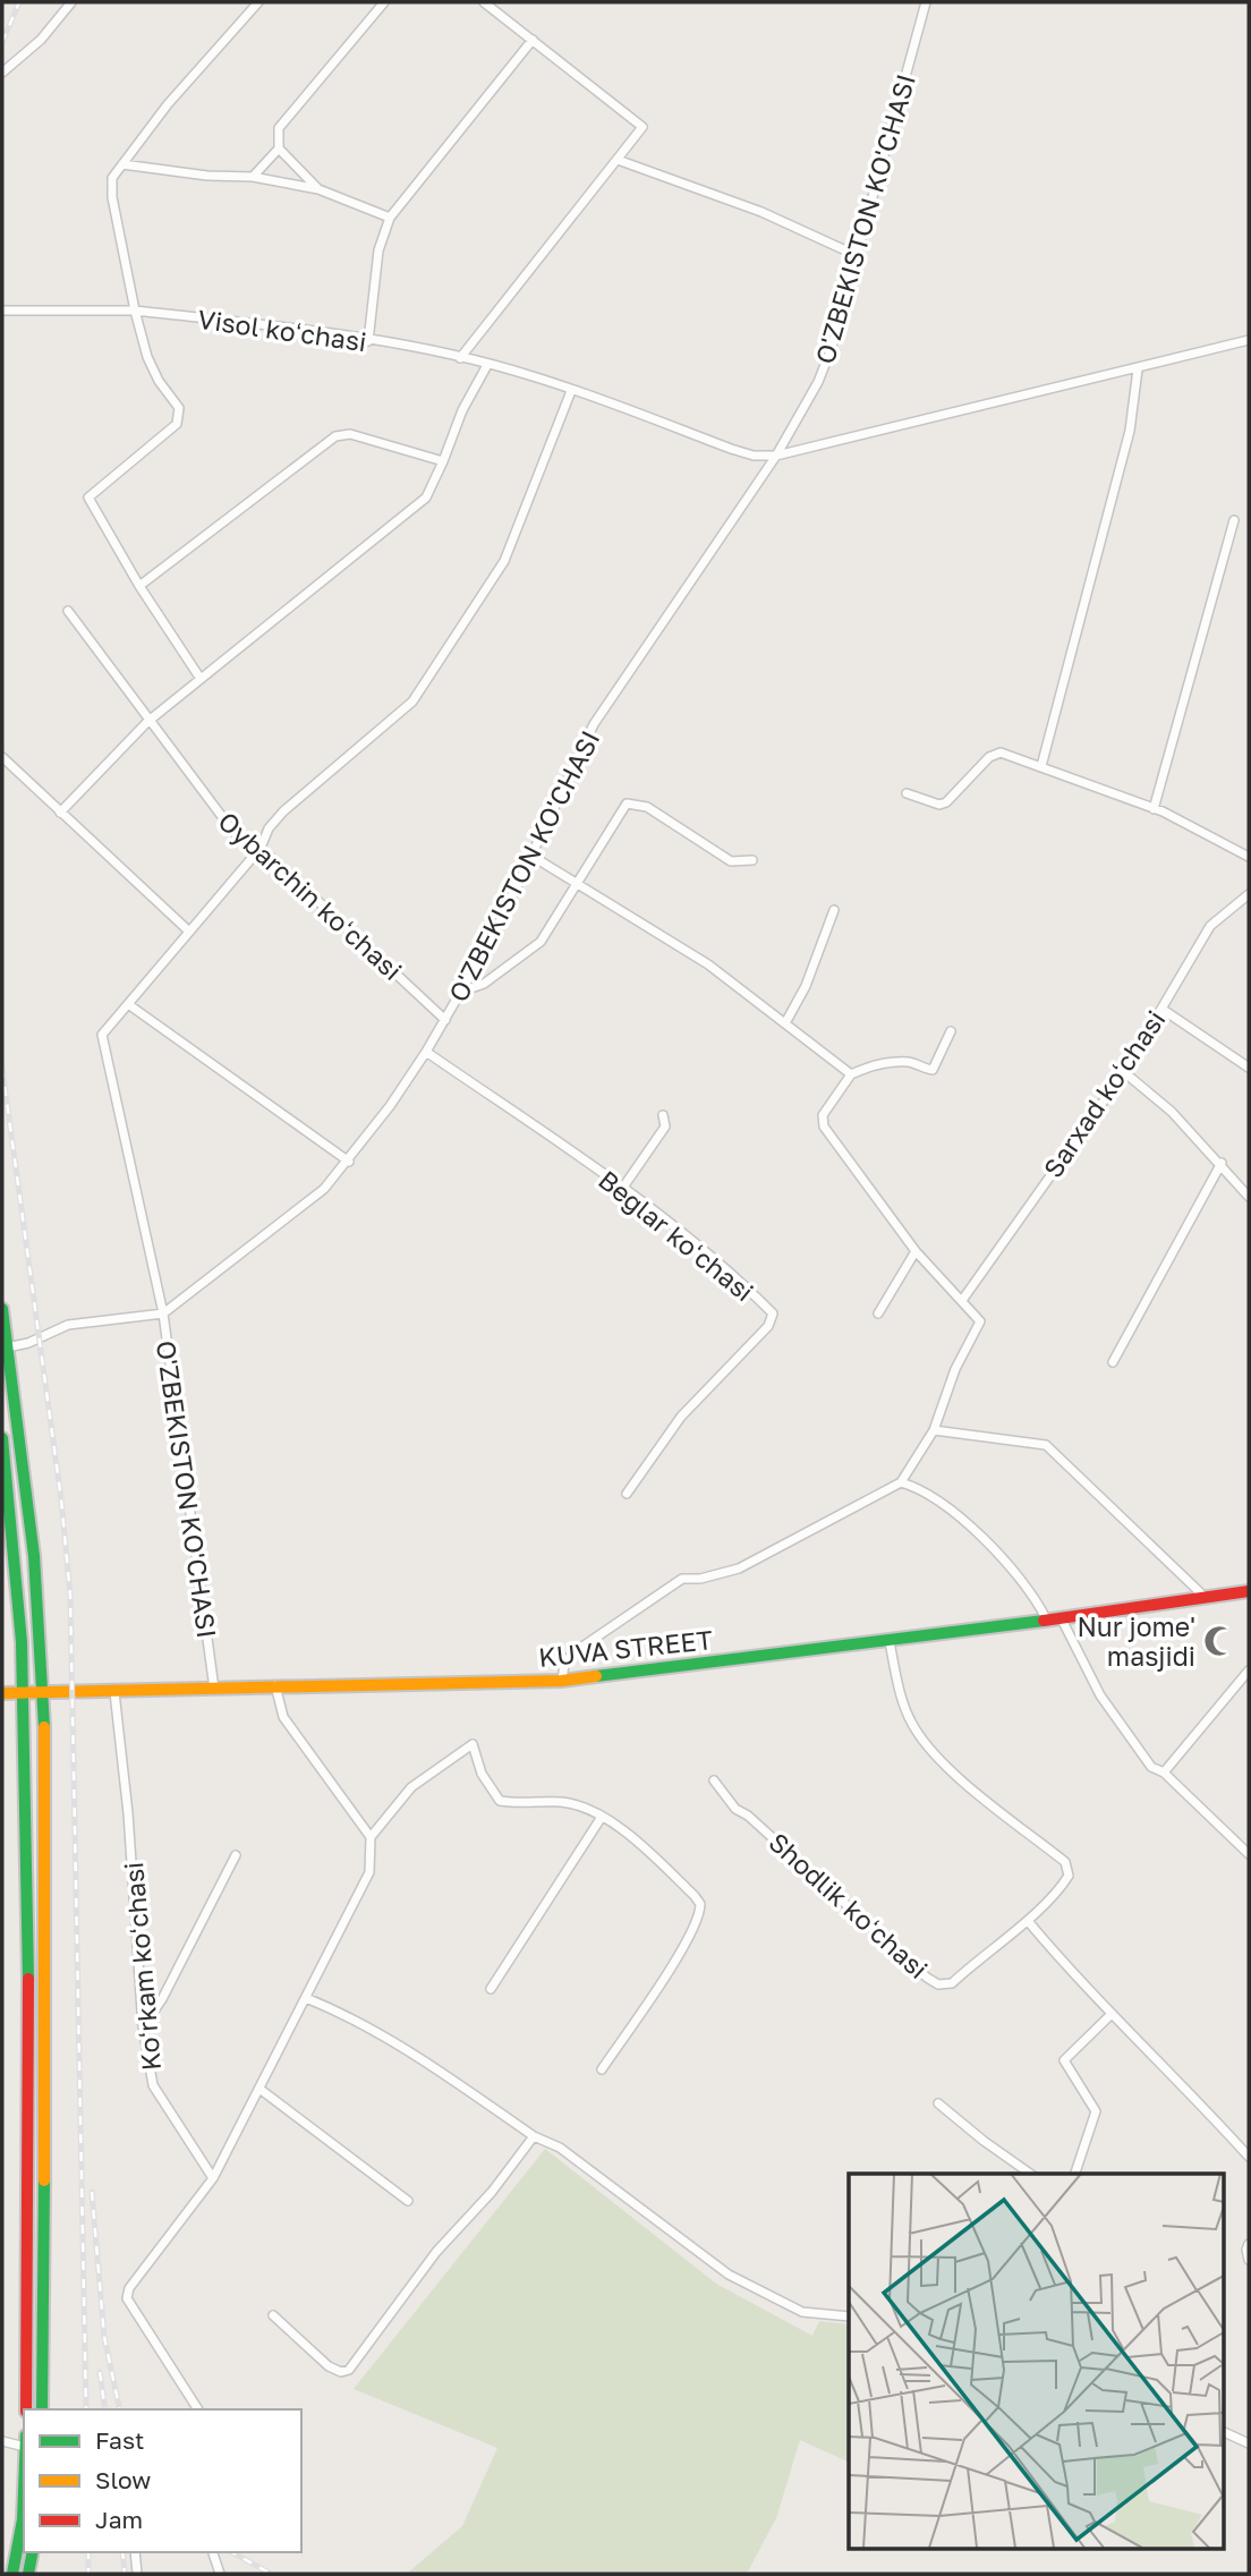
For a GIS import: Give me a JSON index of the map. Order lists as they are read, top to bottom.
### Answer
{
  "streets": {
    "main road": ["KUVA STREET"],
    "street": [
      "O'ZBEKISTON KO'CHASI",
      "Visol koʻchasi",
      "Oybarchin koʻchasi",
      "Sarxad koʻchasi",
      "Beglar koʻchasi",
      "Shodlik koʻchasi",
      "Koʻrkam koʻchasi"
    ]
  },
  "crossings": [
    ["O'ZBEKISTON KO'CHASI", "Visol koʻchasi"],
    ["O'ZBEKISTON KO'CHASI", "Oybarchin koʻchasi"],
    ["O'ZBEKISTON KO'CHASI", "Beglar koʻchasi"],
    ["O'ZBEKISTON KO'CHASI", "KUVA STREET"],
    ["KUVA STREET", "Shodlik koʻchasi"],
    ["KUVA STREET", "Koʻrkam koʻchasi"]
  ],
  "places": {
    "mosque": ["Nur jome' masjidi"]
  },
  "legend": ["Fast", "Slow", "Jam"]
}
